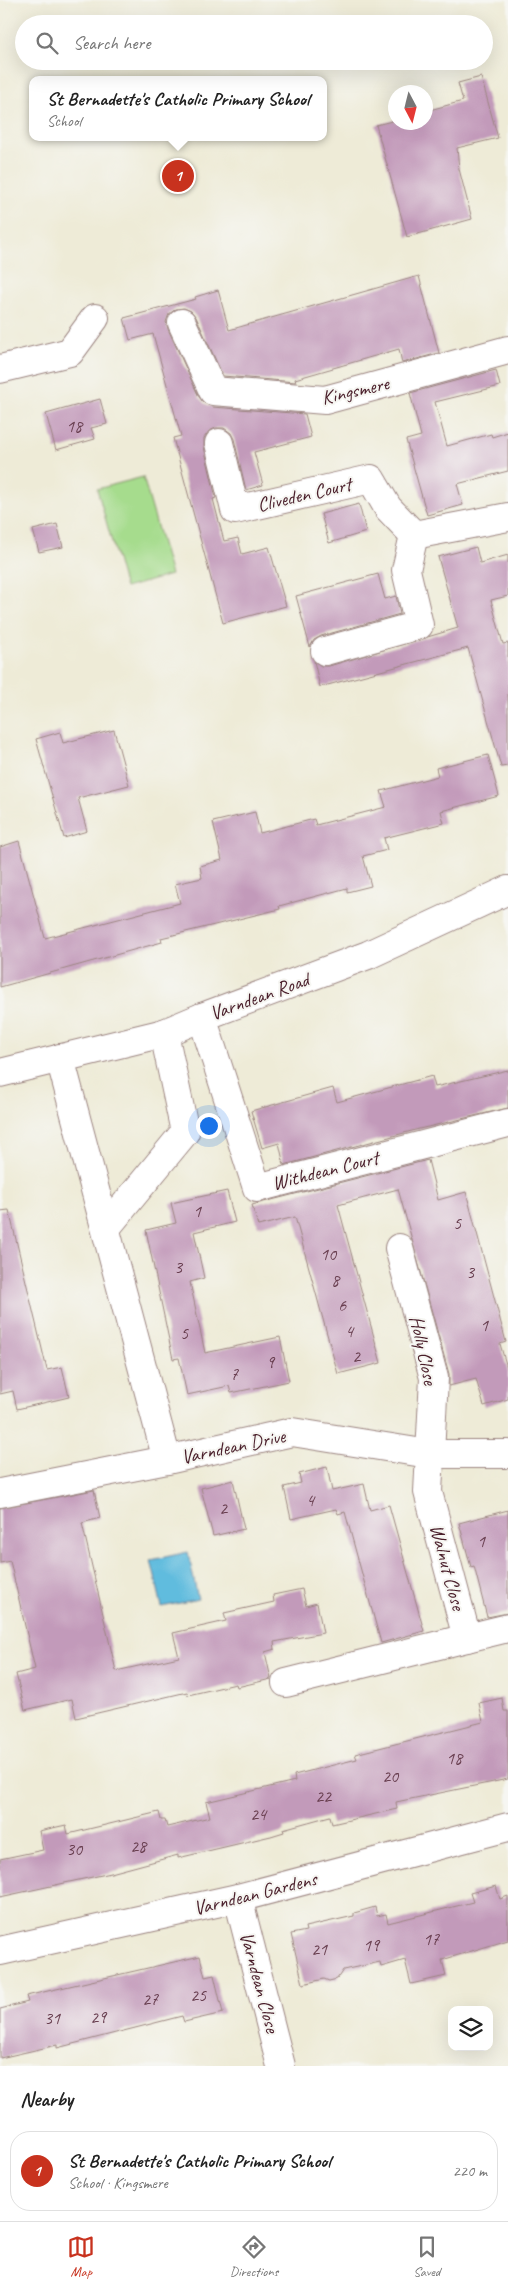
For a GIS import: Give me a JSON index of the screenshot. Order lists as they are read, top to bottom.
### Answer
{
  "streets": {
    "street": [
      "Kingsmere",
      "Cliveden Court",
      "Varndean Road",
      "Withdean Court",
      "Holly Close",
      "Varndean Drive",
      "Walnut Close",
      "Varndean Gardens",
      "Varndean Close"
    ]
  },
  "crossings": [
    ["Varndean Road", "Withdean Court"],
    ["Varndean Road", "Varndean Drive"],
    ["Holly Close", "Varndean Drive"],
    ["Holly Close", "Walnut Close"],
    ["Varndean Drive", "Walnut Close"],
    ["Varndean Gardens", "Varndean Close"]
  ],
  "house_numbers": [
    "18",
    "1",
    "5",
    "10",
    "3",
    "3",
    "8",
    "6",
    "1",
    "4",
    "5",
    "2",
    "9",
    "7",
    "4",
    "2",
    "1",
    "18",
    "20",
    "22",
    "24",
    "28",
    "30",
    "17",
    "19",
    "21",
    "25",
    "27",
    "29",
    "31"
  ],
  "north": "bottom",
  "page": {
    "search": "Search here",
    "popup": ["St Bernadette's Catholic Primary School", "School"],
    "pins": "1",
    "heading": "Nearby",
    "list": [
      {
        "mark": "1",
        "name": "St Bernadette's Catholic Primary School",
        "note": "School · Kingsmere",
        "value": "220 m"
      }
    ],
    "nav": ["Map", "Directions", "Saved"]
  }
}
